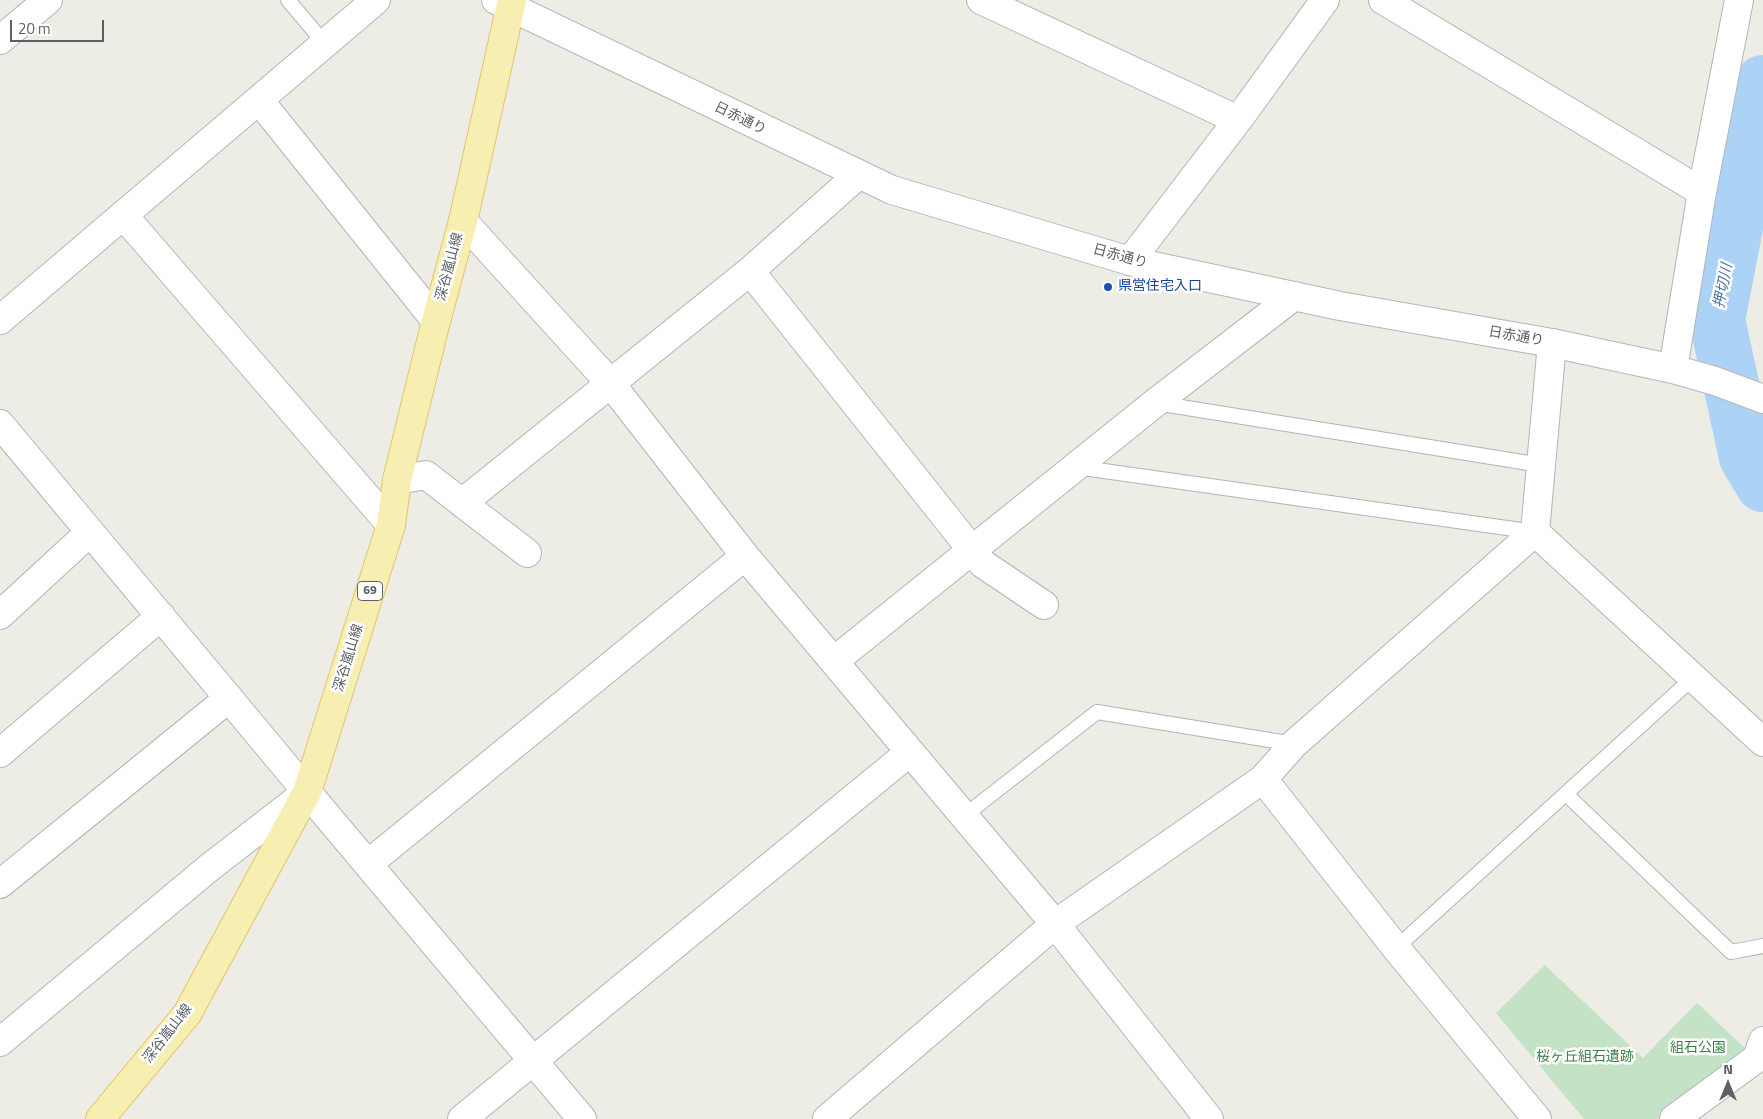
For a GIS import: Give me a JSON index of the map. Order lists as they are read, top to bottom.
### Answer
{
  "streets": {
    "main road": ["深谷嵐山線", "69"],
    "street": ["日赤通り"]
  },
  "crossings": [
    ["日赤通り", "深谷嵐山線"]
  ],
  "water": ["押切川"],
  "parks": ["組石公園", "桜ヶ丘組石遺跡"],
  "places": ["県営住宅入口"],
  "scale_bar": "20 m",
  "north": "top"
}
